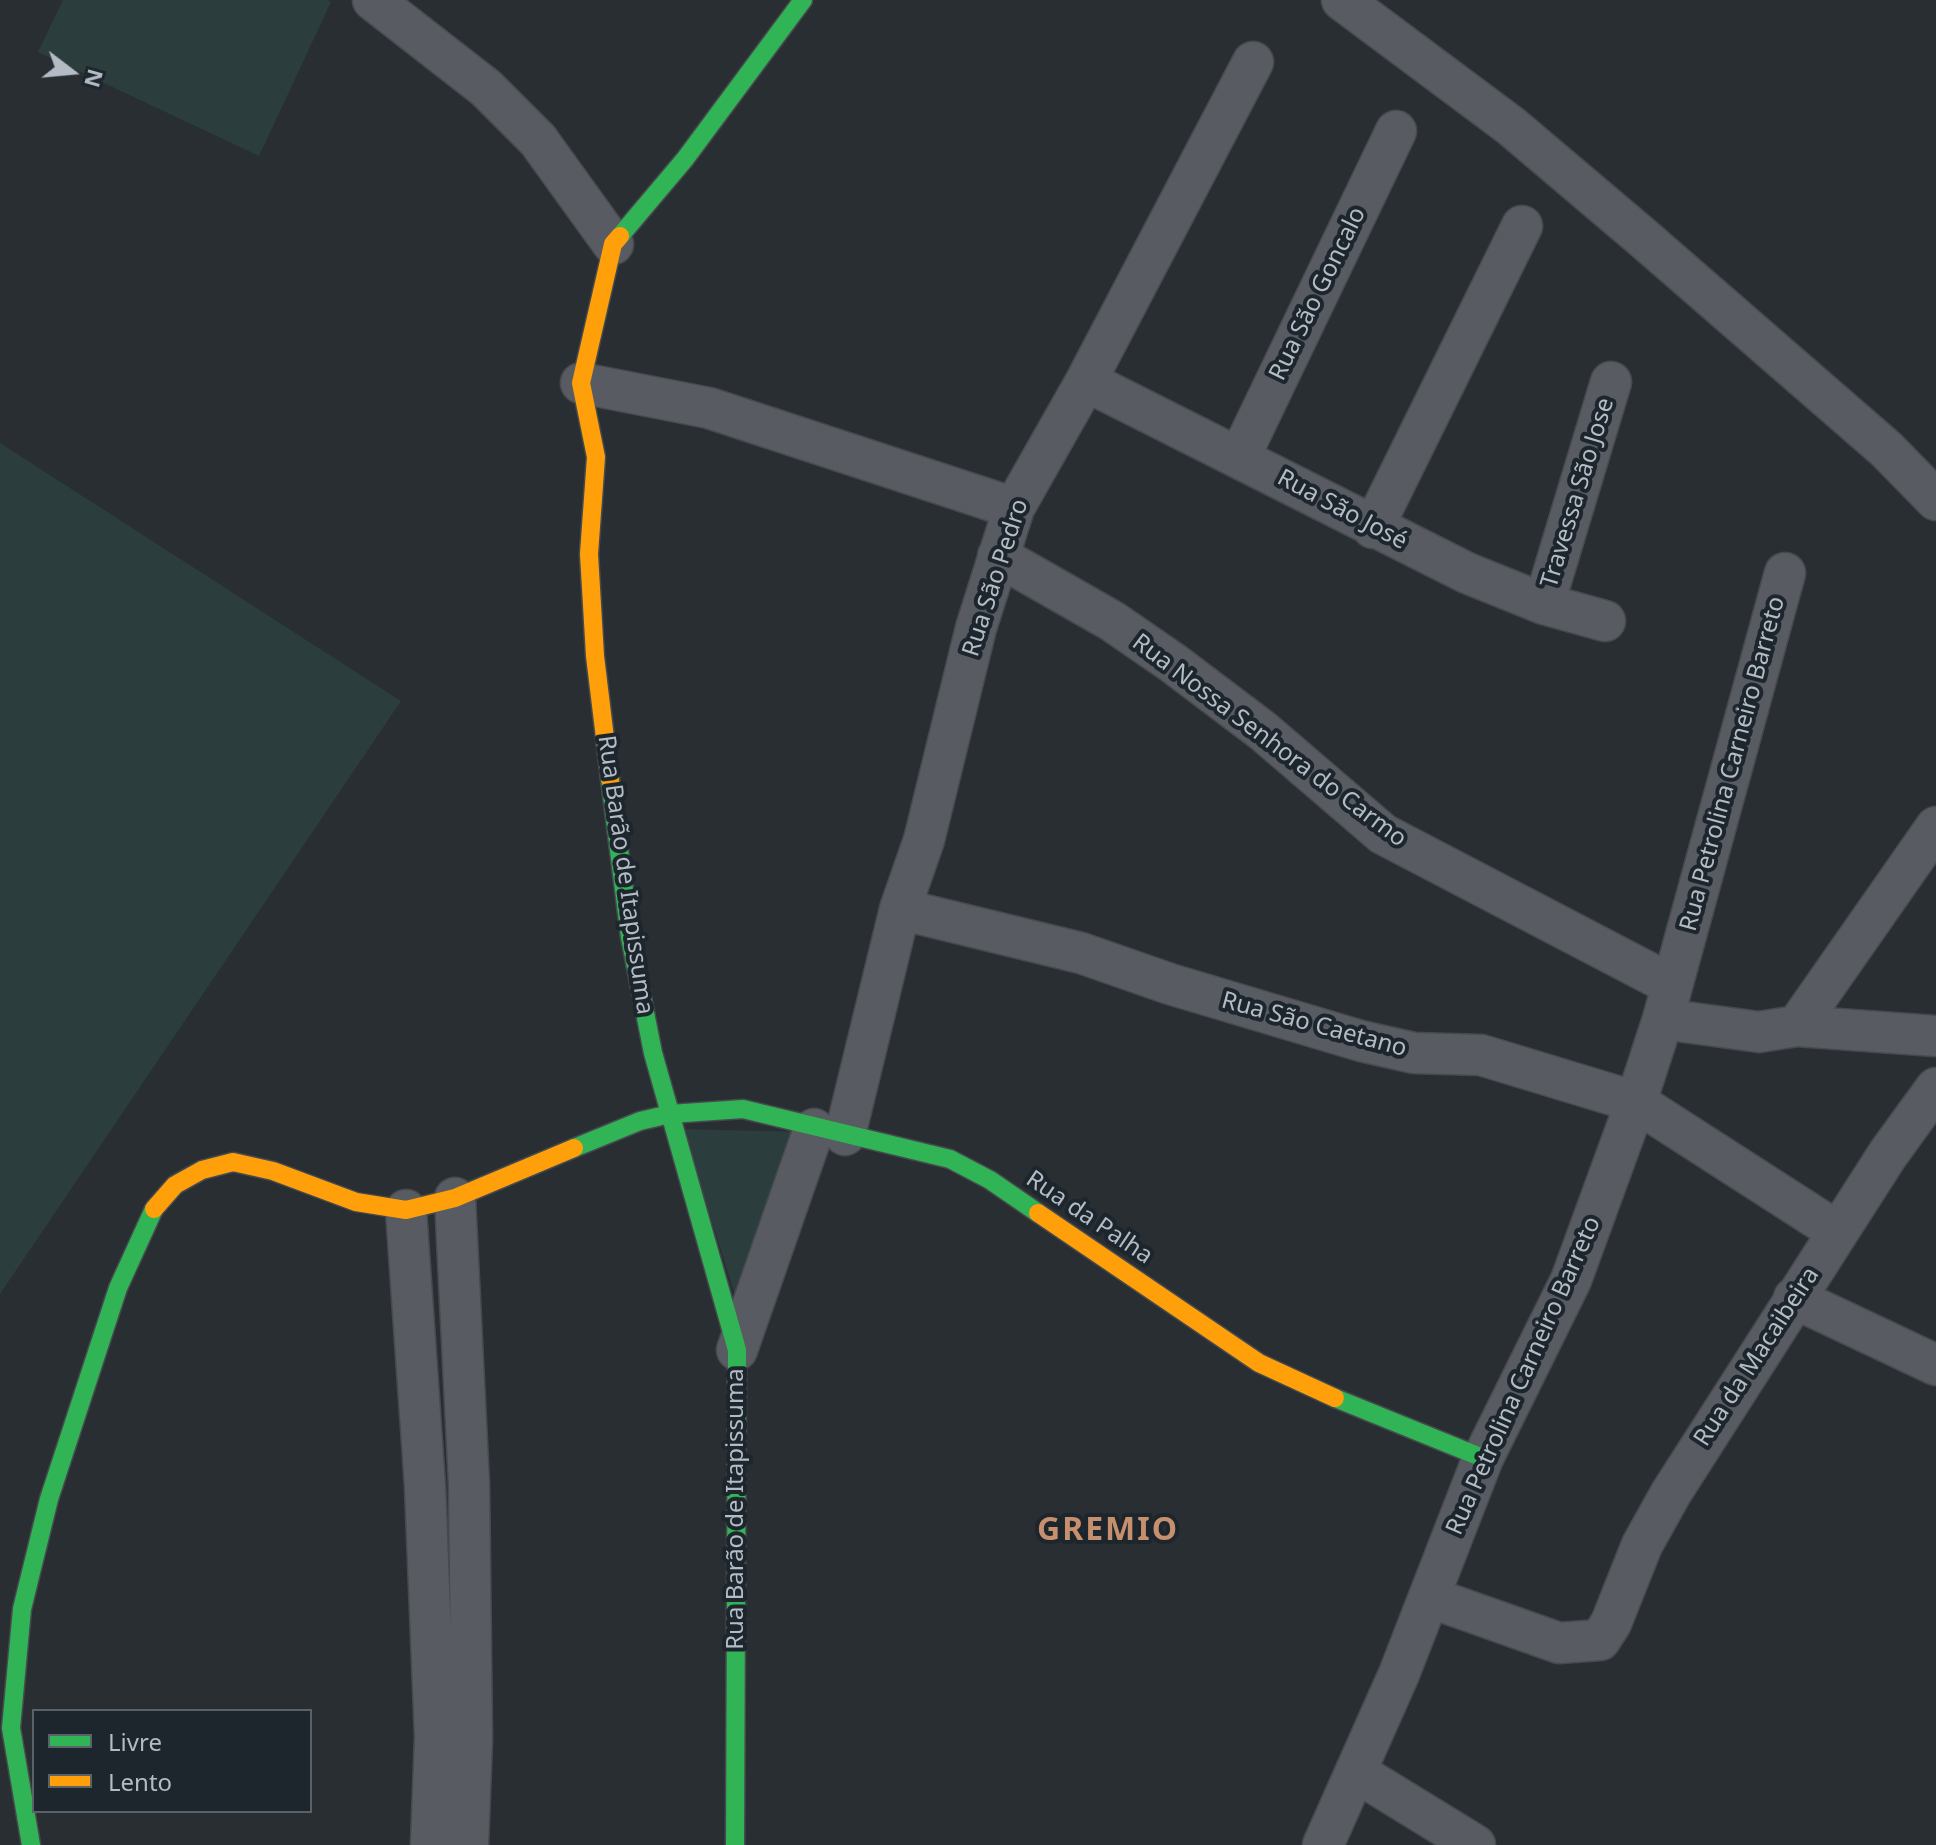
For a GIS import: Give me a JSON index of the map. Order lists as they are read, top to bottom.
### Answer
{
  "streets": {
    "street": [
      "Rua São Goncalo",
      "Travessa São Jose",
      "Rua São José",
      "Rua São Pedro",
      "Rua Nossa Senhora do Carmo",
      "Rua Petrolina Carneiro Barreto",
      "Rua Barão de Itapissuma",
      "Rua São Caetano",
      "Rua da Palha",
      "Rua da Macaibeira"
    ]
  },
  "crossings": [
    ["Rua São Goncalo", "Rua São José"],
    ["Travessa São Jose", "Rua São José"],
    ["Rua São José", "Rua São Pedro"],
    ["Rua São Pedro", "Rua Nossa Senhora do Carmo"],
    ["Rua São Pedro", "Rua Barão de Itapissuma"],
    ["Rua São Pedro", "Rua São Caetano"],
    ["Rua São Pedro", "Rua da Palha"],
    ["Rua Nossa Senhora do Carmo", "Rua Petrolina Carneiro Barreto"],
    ["Rua Petrolina Carneiro Barreto", "Rua São Caetano"],
    ["Rua Petrolina Carneiro Barreto", "Rua da Palha"],
    ["Rua Petrolina Carneiro Barreto", "Rua da Macaibeira"],
    ["Rua Barão de Itapissuma", "Rua da Palha"],
    ["Rua São Caetano", "Rua da Macaibeira"]
  ],
  "districts": ["GREMIO"],
  "legend": ["Livre", "Lento"],
  "north": "right"
}
